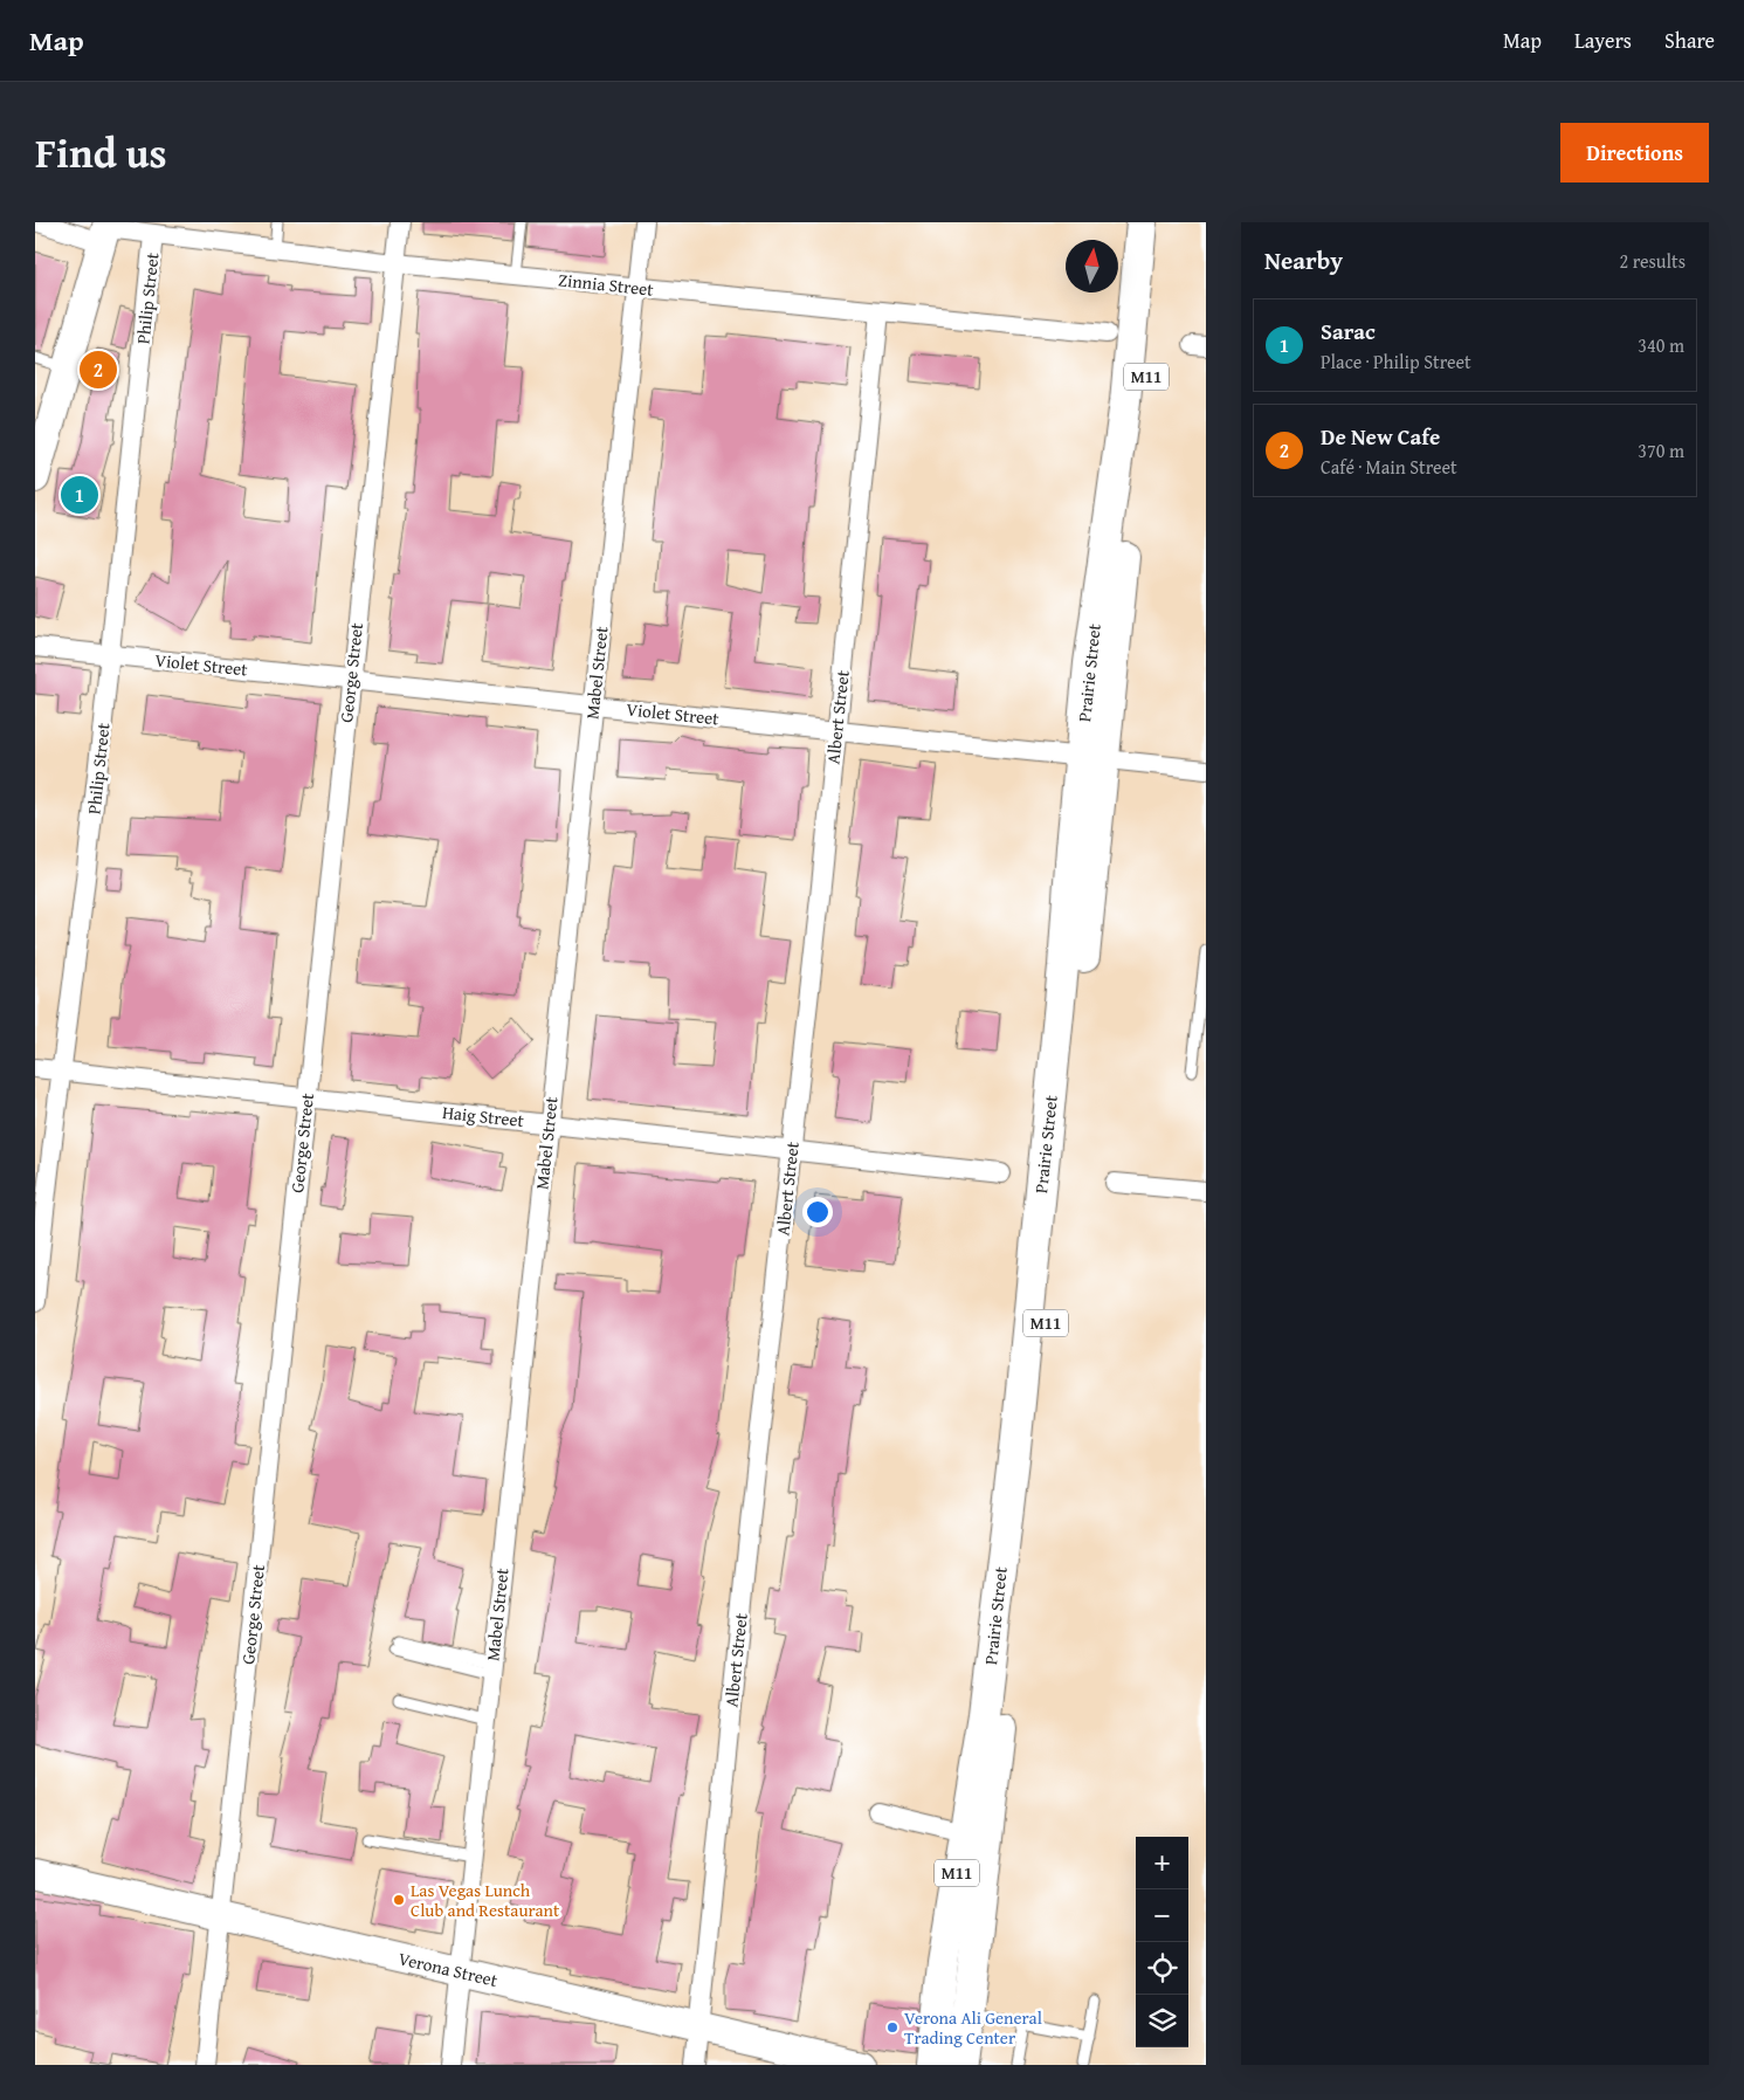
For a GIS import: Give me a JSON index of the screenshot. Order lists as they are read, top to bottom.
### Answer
{
  "streets": {
    "main road": ["M11", "Prairie Street", "Verona Street"],
    "street": [
      "Zinnia Street",
      "Philip Street",
      "Violet Street",
      "George Street",
      "Mabel Street",
      "Albert Street",
      "Haig Street"
    ]
  },
  "crossings": [
    ["Zinnia Street", "Philip Street"],
    ["Zinnia Street", "George Street"],
    ["Zinnia Street", "Mabel Street"],
    ["Zinnia Street", "Albert Street"],
    ["Philip Street", "Violet Street"],
    ["Philip Street", "Haig Street"],
    ["Violet Street", "George Street"],
    ["Violet Street", "Mabel Street"],
    ["Violet Street", "Prairie Street"],
    ["Violet Street", "Albert Street"],
    ["George Street", "Haig Street"],
    ["George Street", "Verona Street"],
    ["Mabel Street", "Haig Street"],
    ["Mabel Street", "Verona Street"],
    ["Albert Street", "Haig Street"],
    ["Albert Street", "Verona Street"]
  ],
  "places": ["Las Vegas Lunch Club and Restaurant", "Verona Ali General Trading Center"],
  "north": "top",
  "page": {
    "header": "Map",
    "nav": ["Map", "Layers", "Share"],
    "title": "Find us",
    "buttons": "Directions",
    "heading": ["Nearby", "2 results"],
    "list": [
      {
        "mark": "1",
        "name": "Sarac",
        "note": "Place · Philip Street",
        "value": "340 m"
      },
      {
        "mark": "2",
        "name": "De New Cafe",
        "note": "Café · Main Street",
        "value": "370 m"
      }
    ],
    "pins": ["2", "1"],
    "map_buttons": ["+", "−"]
  }
}
